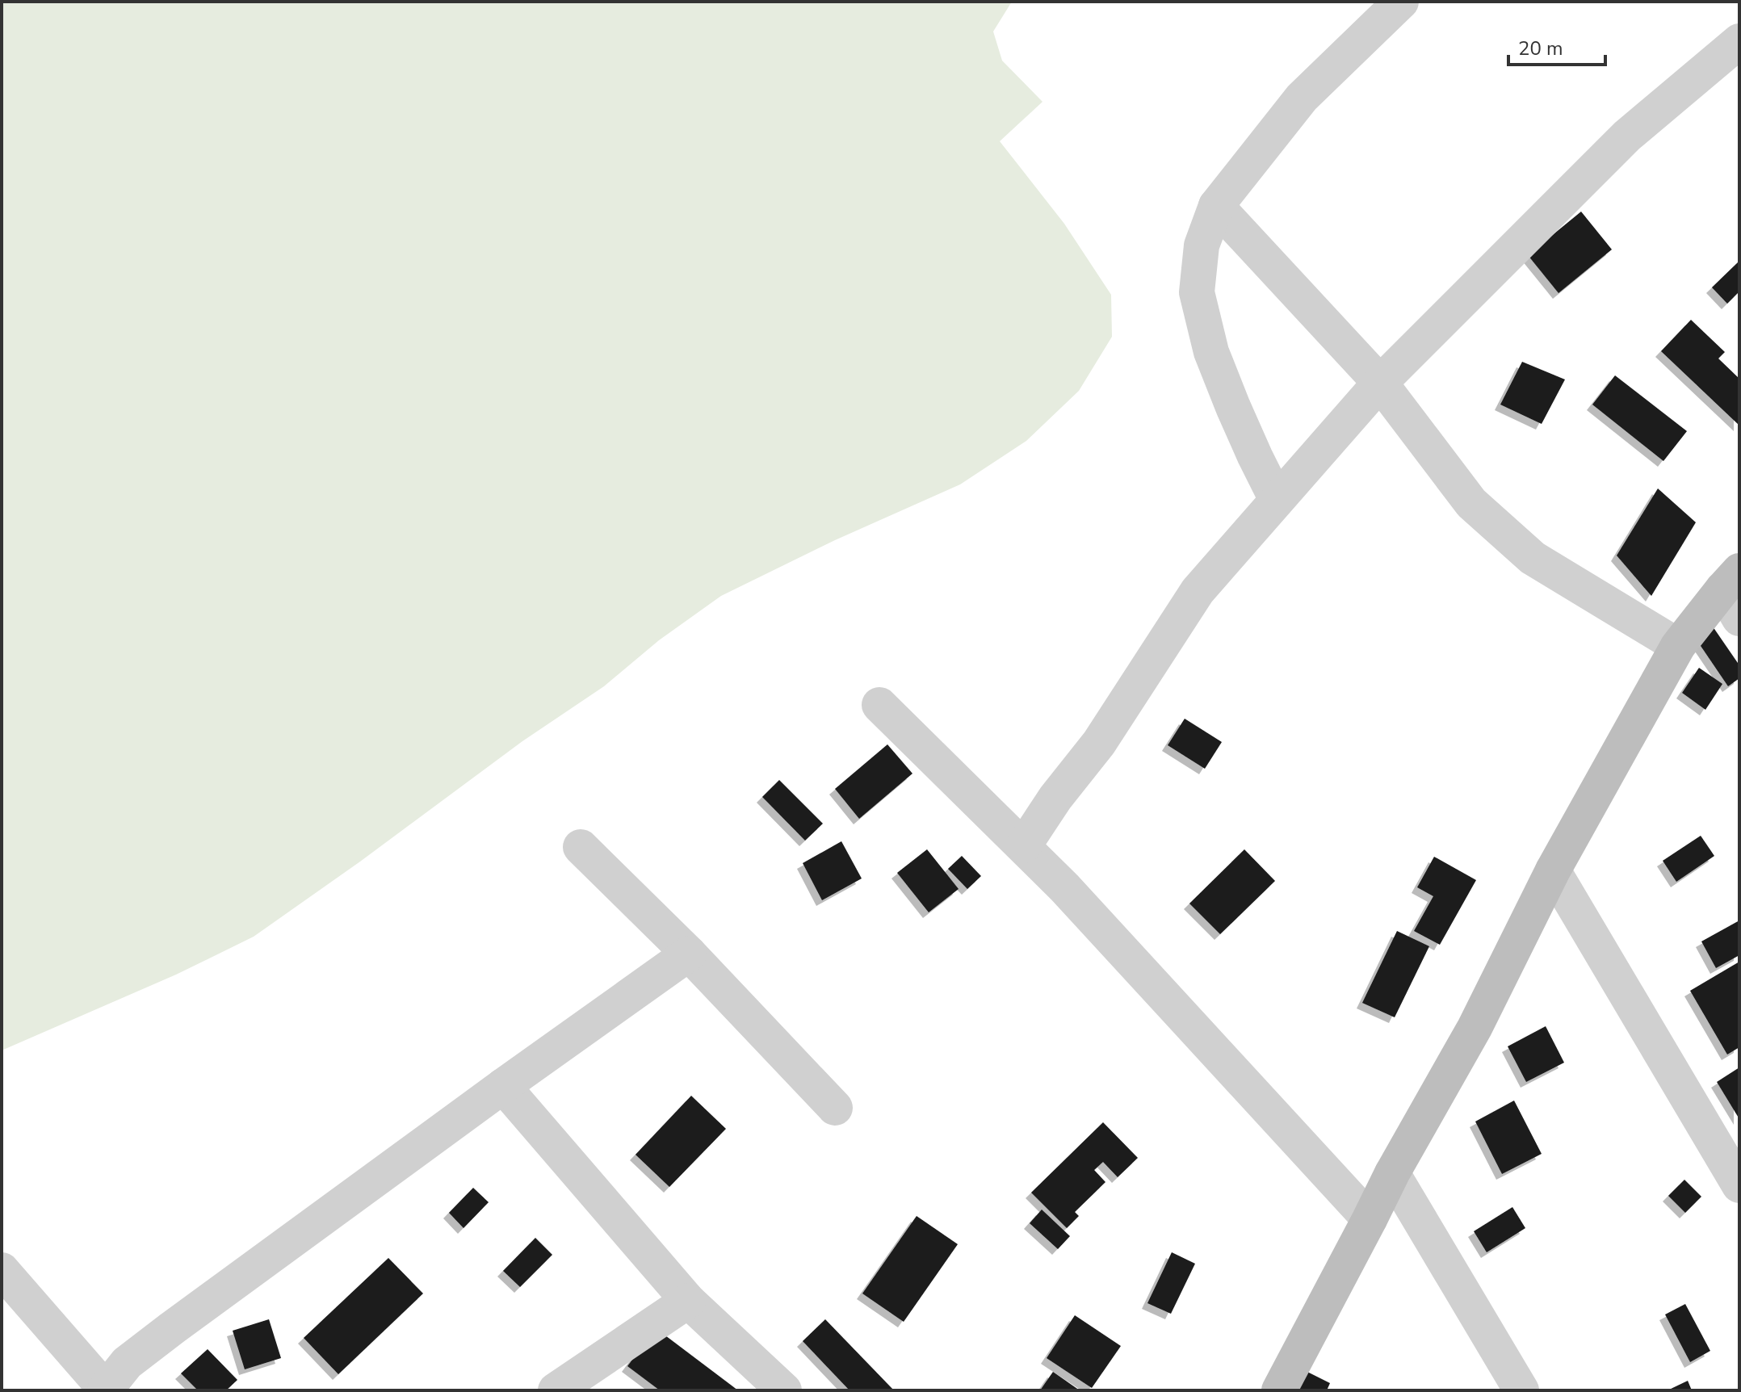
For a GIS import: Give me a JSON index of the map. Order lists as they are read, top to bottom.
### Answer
{
  "scale_bar": "20 m"
}
